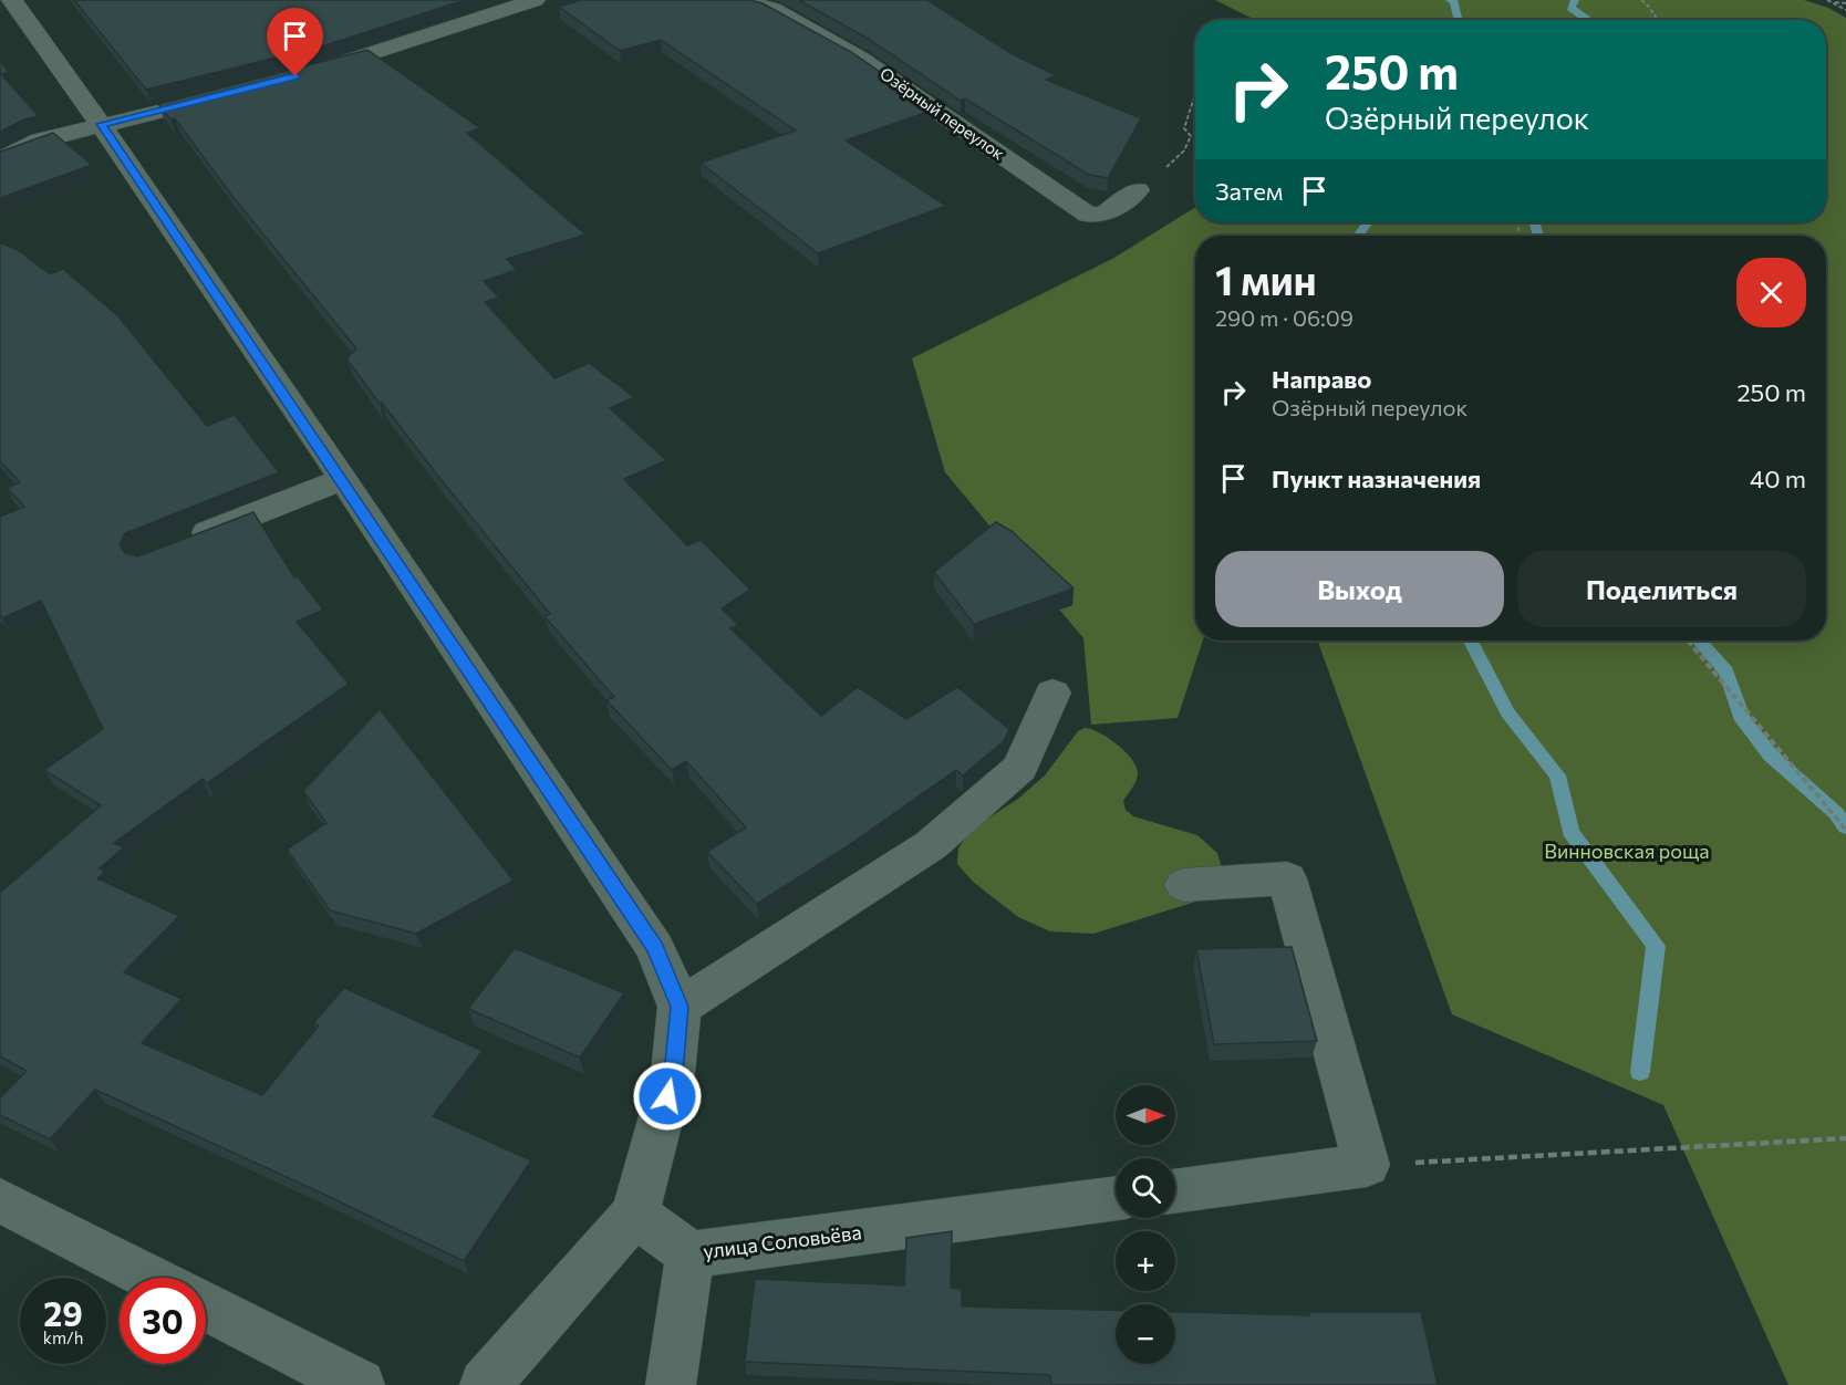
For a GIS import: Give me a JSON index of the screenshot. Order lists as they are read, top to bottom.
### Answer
{
  "streets": {
    "street": ["Озёрный переулок", "улица Соловьёва"]
  },
  "parks": ["Винновская роща"],
  "north": "right",
  "page": {
    "turn": ["250 m", "Озёрный переулок"],
    "then": "Затем",
    "heading": ["1 мин", "290 m · 06:09"],
    "list": [
      {
        "name": "Направо",
        "note": "Озёрный переулок",
        "value": "250 m"
      },
      {
        "name": "Пункт назначения",
        "value": "40 m"
      }
    ],
    "buttons": ["Выход", "Поделиться"],
    "map_buttons": ["+", "−"],
    "speed": "29 km/h",
    "limit": "30"
  }
}
